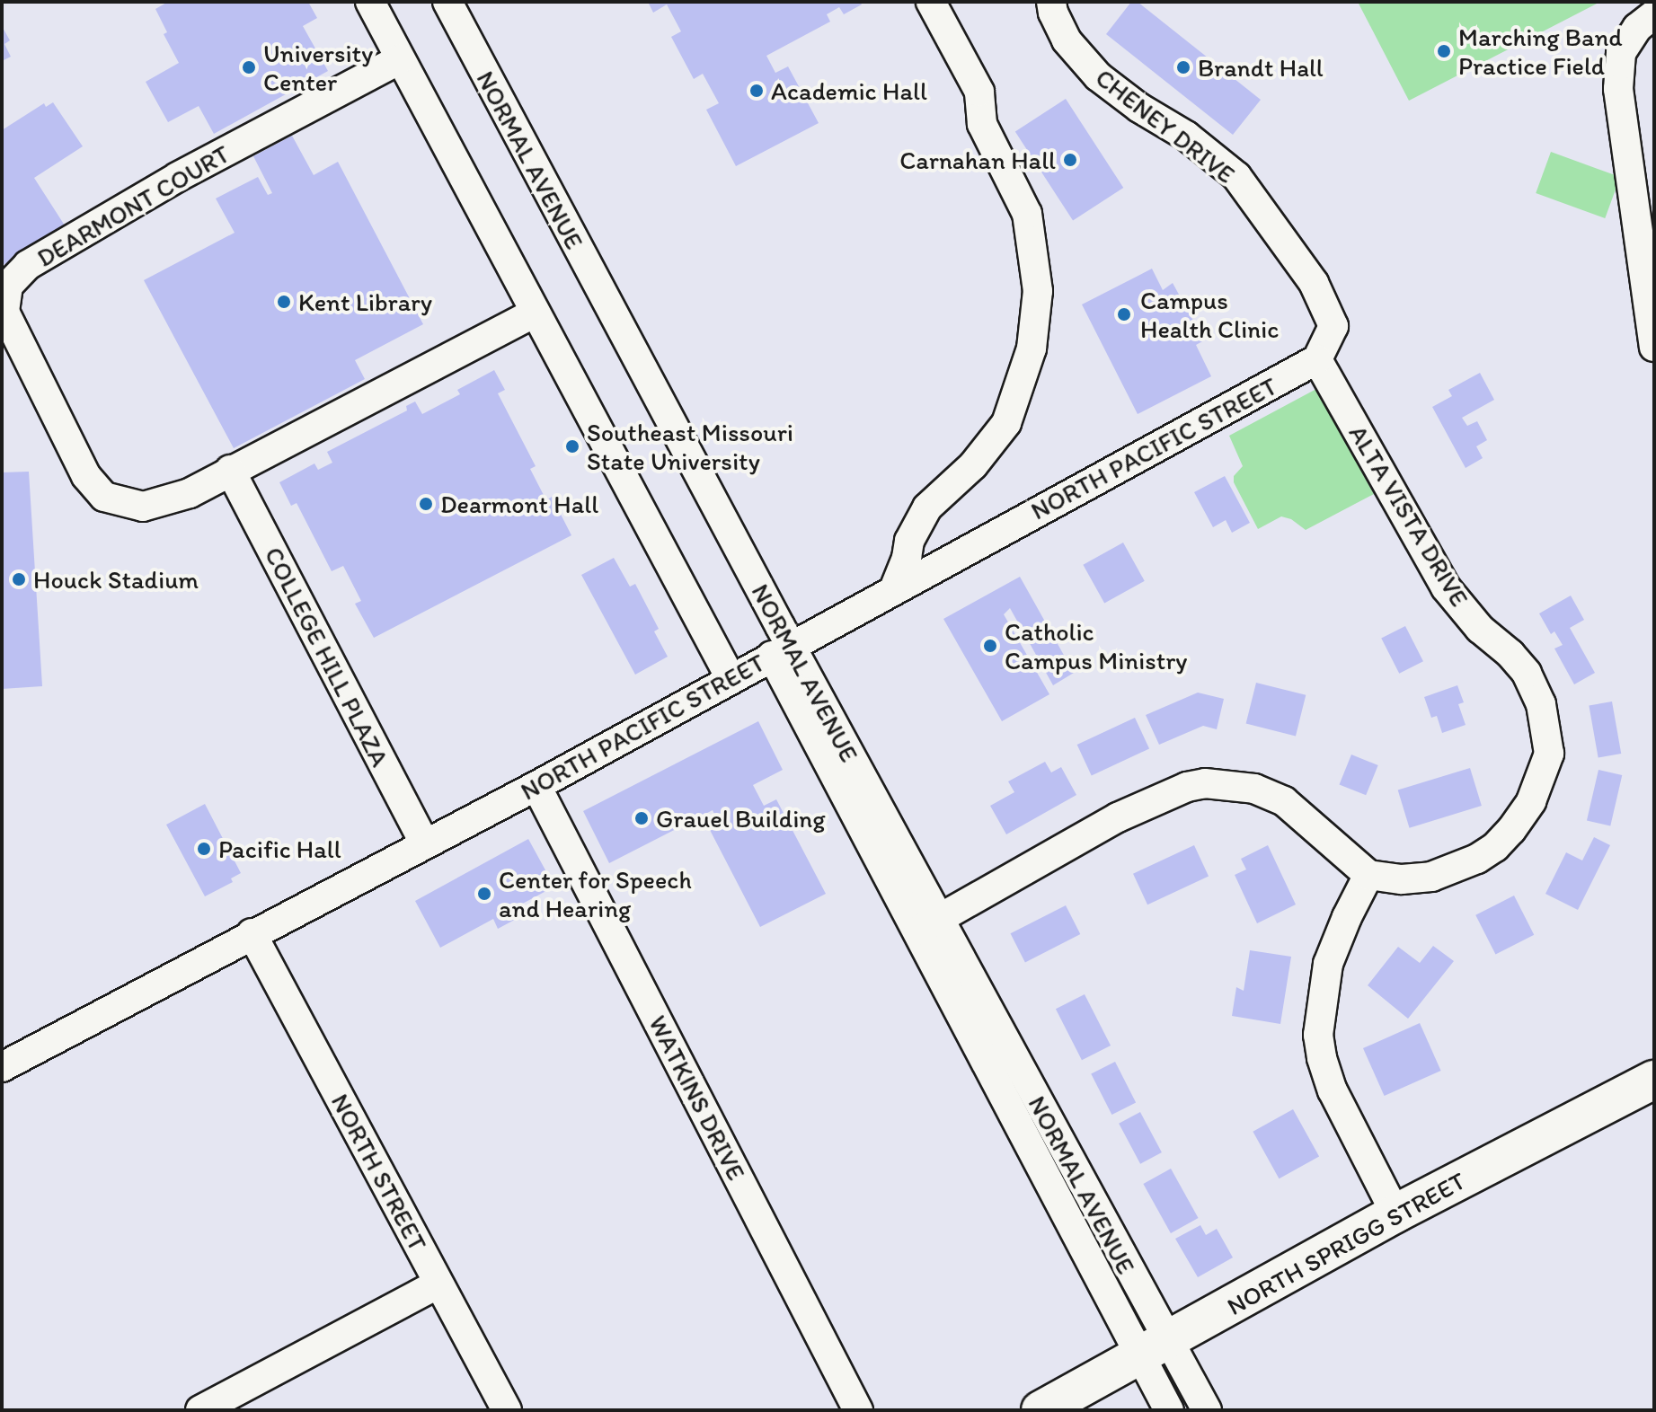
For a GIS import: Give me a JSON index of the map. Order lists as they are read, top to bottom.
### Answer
{
  "streets": {
    "main road": ["NORTH SPRIGG STREET"],
    "street": [
      "CHENEY DRIVE",
      "NORMAL AVENUE",
      "DEARMONT COURT",
      "NORTH PACIFIC STREET",
      "ALTA VISTA DRIVE",
      "COLLEGE HILL PLAZA",
      "WATKINS DRIVE",
      "NORTH STREET"
    ]
  },
  "crossings": [
    ["CHENEY DRIVE", "NORTH PACIFIC STREET"],
    ["CHENEY DRIVE", "ALTA VISTA DRIVE"],
    ["NORMAL AVENUE", "NORTH PACIFIC STREET"],
    ["NORMAL AVENUE", "NORTH SPRIGG STREET"],
    ["DEARMONT COURT", "COLLEGE HILL PLAZA"],
    ["NORTH PACIFIC STREET", "ALTA VISTA DRIVE"],
    ["NORTH PACIFIC STREET", "COLLEGE HILL PLAZA"],
    ["NORTH PACIFIC STREET", "WATKINS DRIVE"],
    ["NORTH PACIFIC STREET", "NORTH STREET"]
  ],
  "places": [
    "Marching Band Practice Field",
    "University Center",
    "Brandt Hall",
    "Academic Hall",
    "Carnahan Hall",
    "Kent Library",
    "Campus Health Clinic",
    "Southeast Missouri State University",
    "Dearmont Hall",
    "Houck Stadium",
    "Catholic Campus Ministry",
    "Grauel Building",
    "Pacific Hall",
    "Center for Speech and Hearing"
  ]
}
